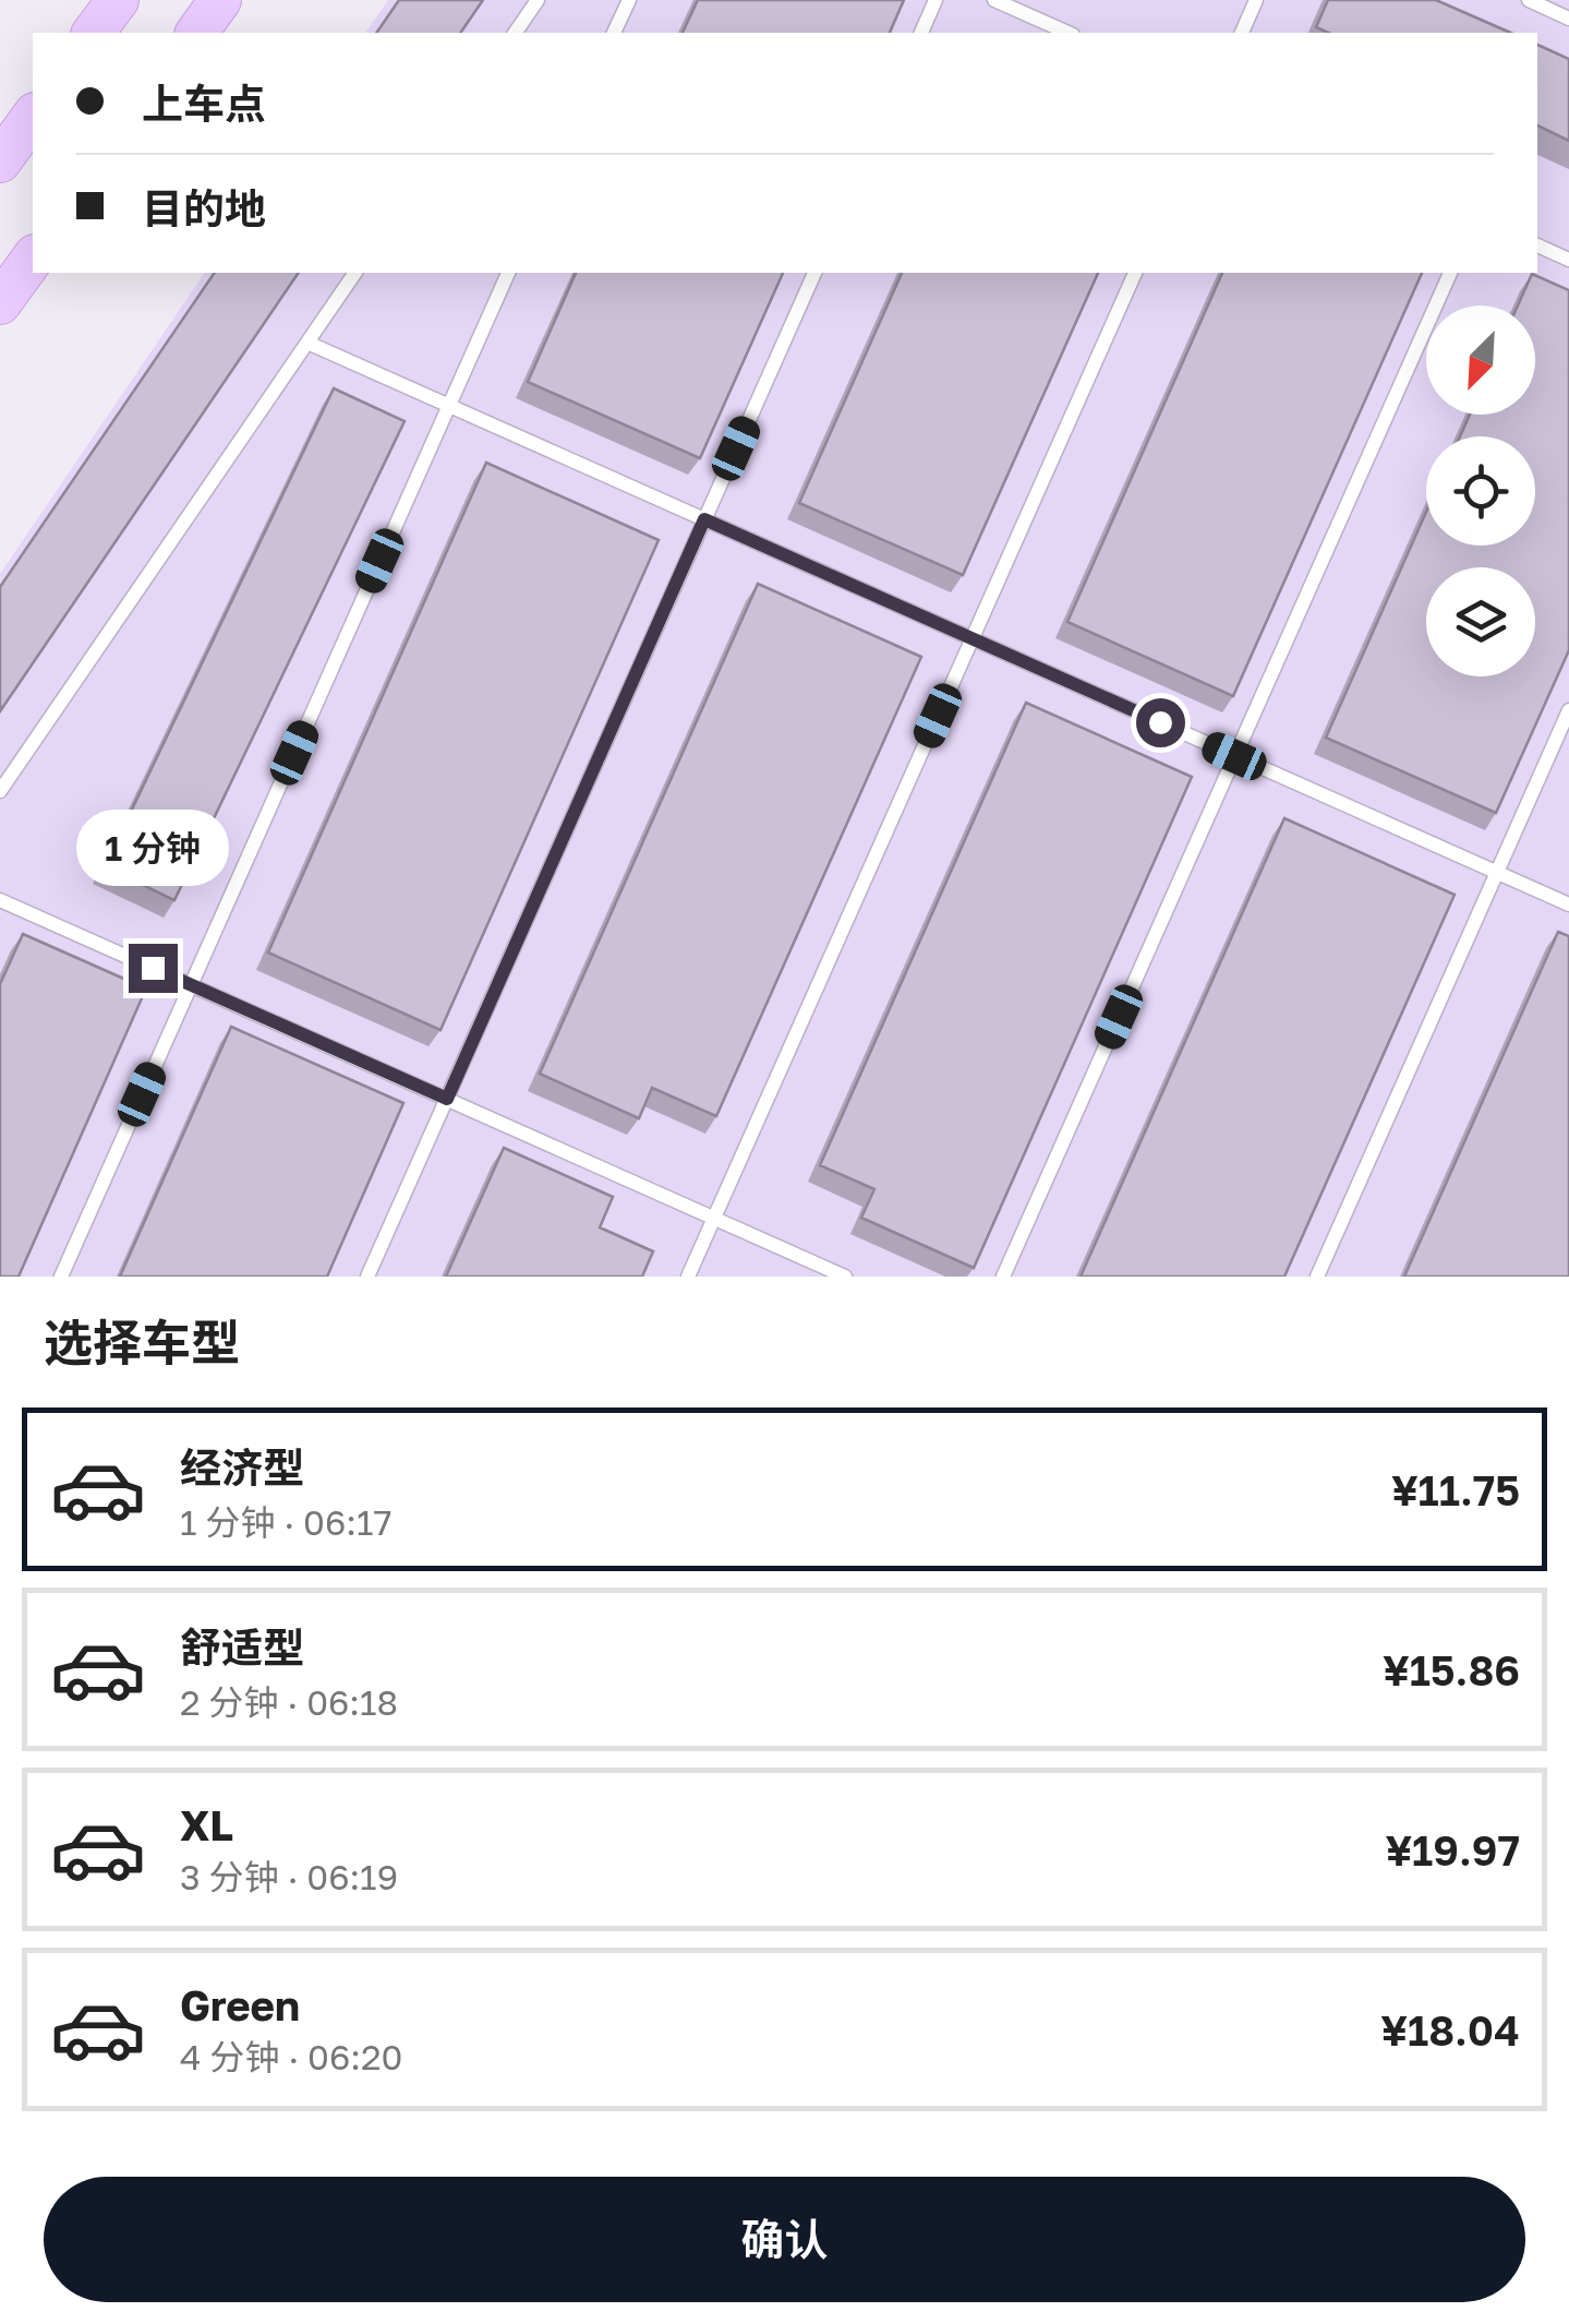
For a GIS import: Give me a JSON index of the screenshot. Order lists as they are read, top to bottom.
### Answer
{
  "north": "bottom left",
  "page": {
    "banner": ["上车点", "目的地"],
    "bubble": "1 分钟",
    "heading": "选择车型",
    "list": [
      {
        "name": "经济型",
        "note": "1 分钟 · 06:17",
        "value": "¥11.75"
      },
      {
        "name": "舒适型",
        "note": "2 分钟 · 06:18",
        "value": "¥15.86"
      },
      {
        "name": "XL",
        "note": "3 分钟 · 06:19",
        "value": "¥19.97"
      },
      {
        "name": "Green",
        "note": "4 分钟 · 06:20",
        "value": "¥18.04"
      }
    ],
    "buttons": "确认"
  }
}
